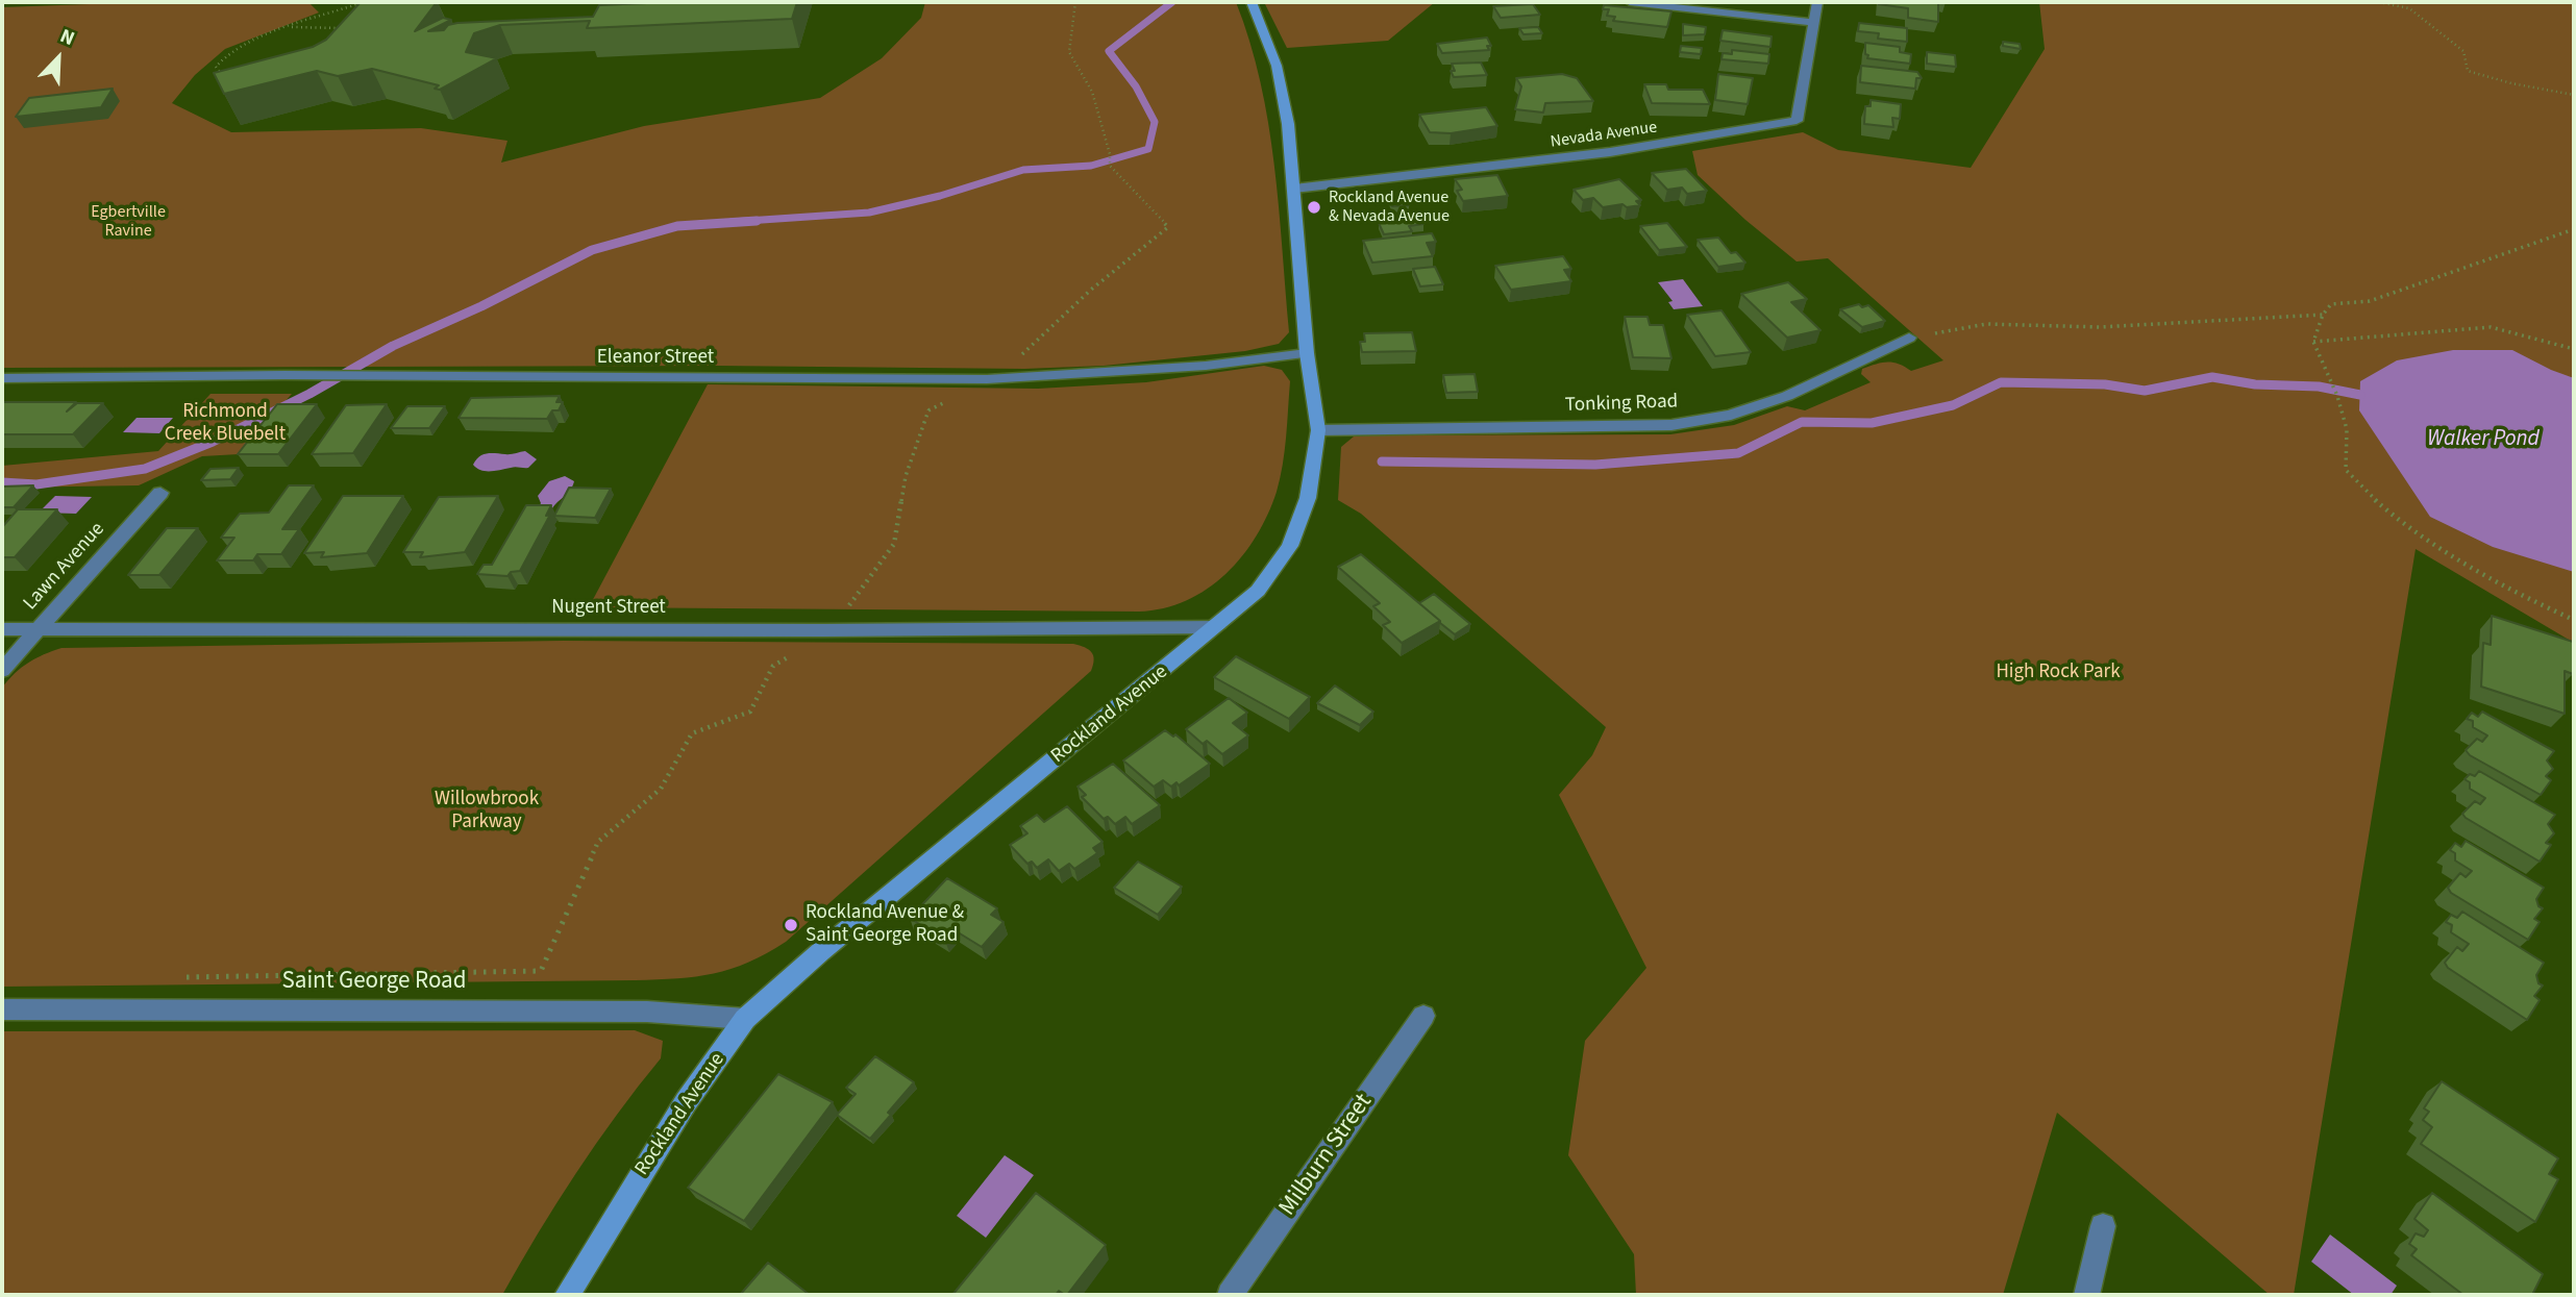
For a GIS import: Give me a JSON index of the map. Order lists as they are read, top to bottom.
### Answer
{
  "streets": {
    "street": [
      "Nevada Avenue",
      "Eleanor Street",
      "Tonking Road",
      "Lawn Avenue",
      "Nugent Street",
      "Rockland Avenue",
      "Saint George Road",
      "Milburn Street"
    ]
  },
  "crossings": [
    ["Nevada Avenue", "Rockland Avenue"],
    ["Eleanor Street", "Rockland Avenue"],
    ["Tonking Road", "Rockland Avenue"],
    ["Lawn Avenue", "Nugent Street"],
    ["Nugent Street", "Rockland Avenue"],
    ["Rockland Avenue", "Saint George Road"]
  ],
  "water": ["Walker Pond"],
  "parks": [
    "Egbertville Ravine",
    "Richmond Creek Bluebelt",
    "High Rock Park",
    "Willowbrook Parkway"
  ],
  "places": ["Rockland Avenue & Nevada Avenue", "Rockland Avenue & Saint George Road"],
  "north": "top right"
}
